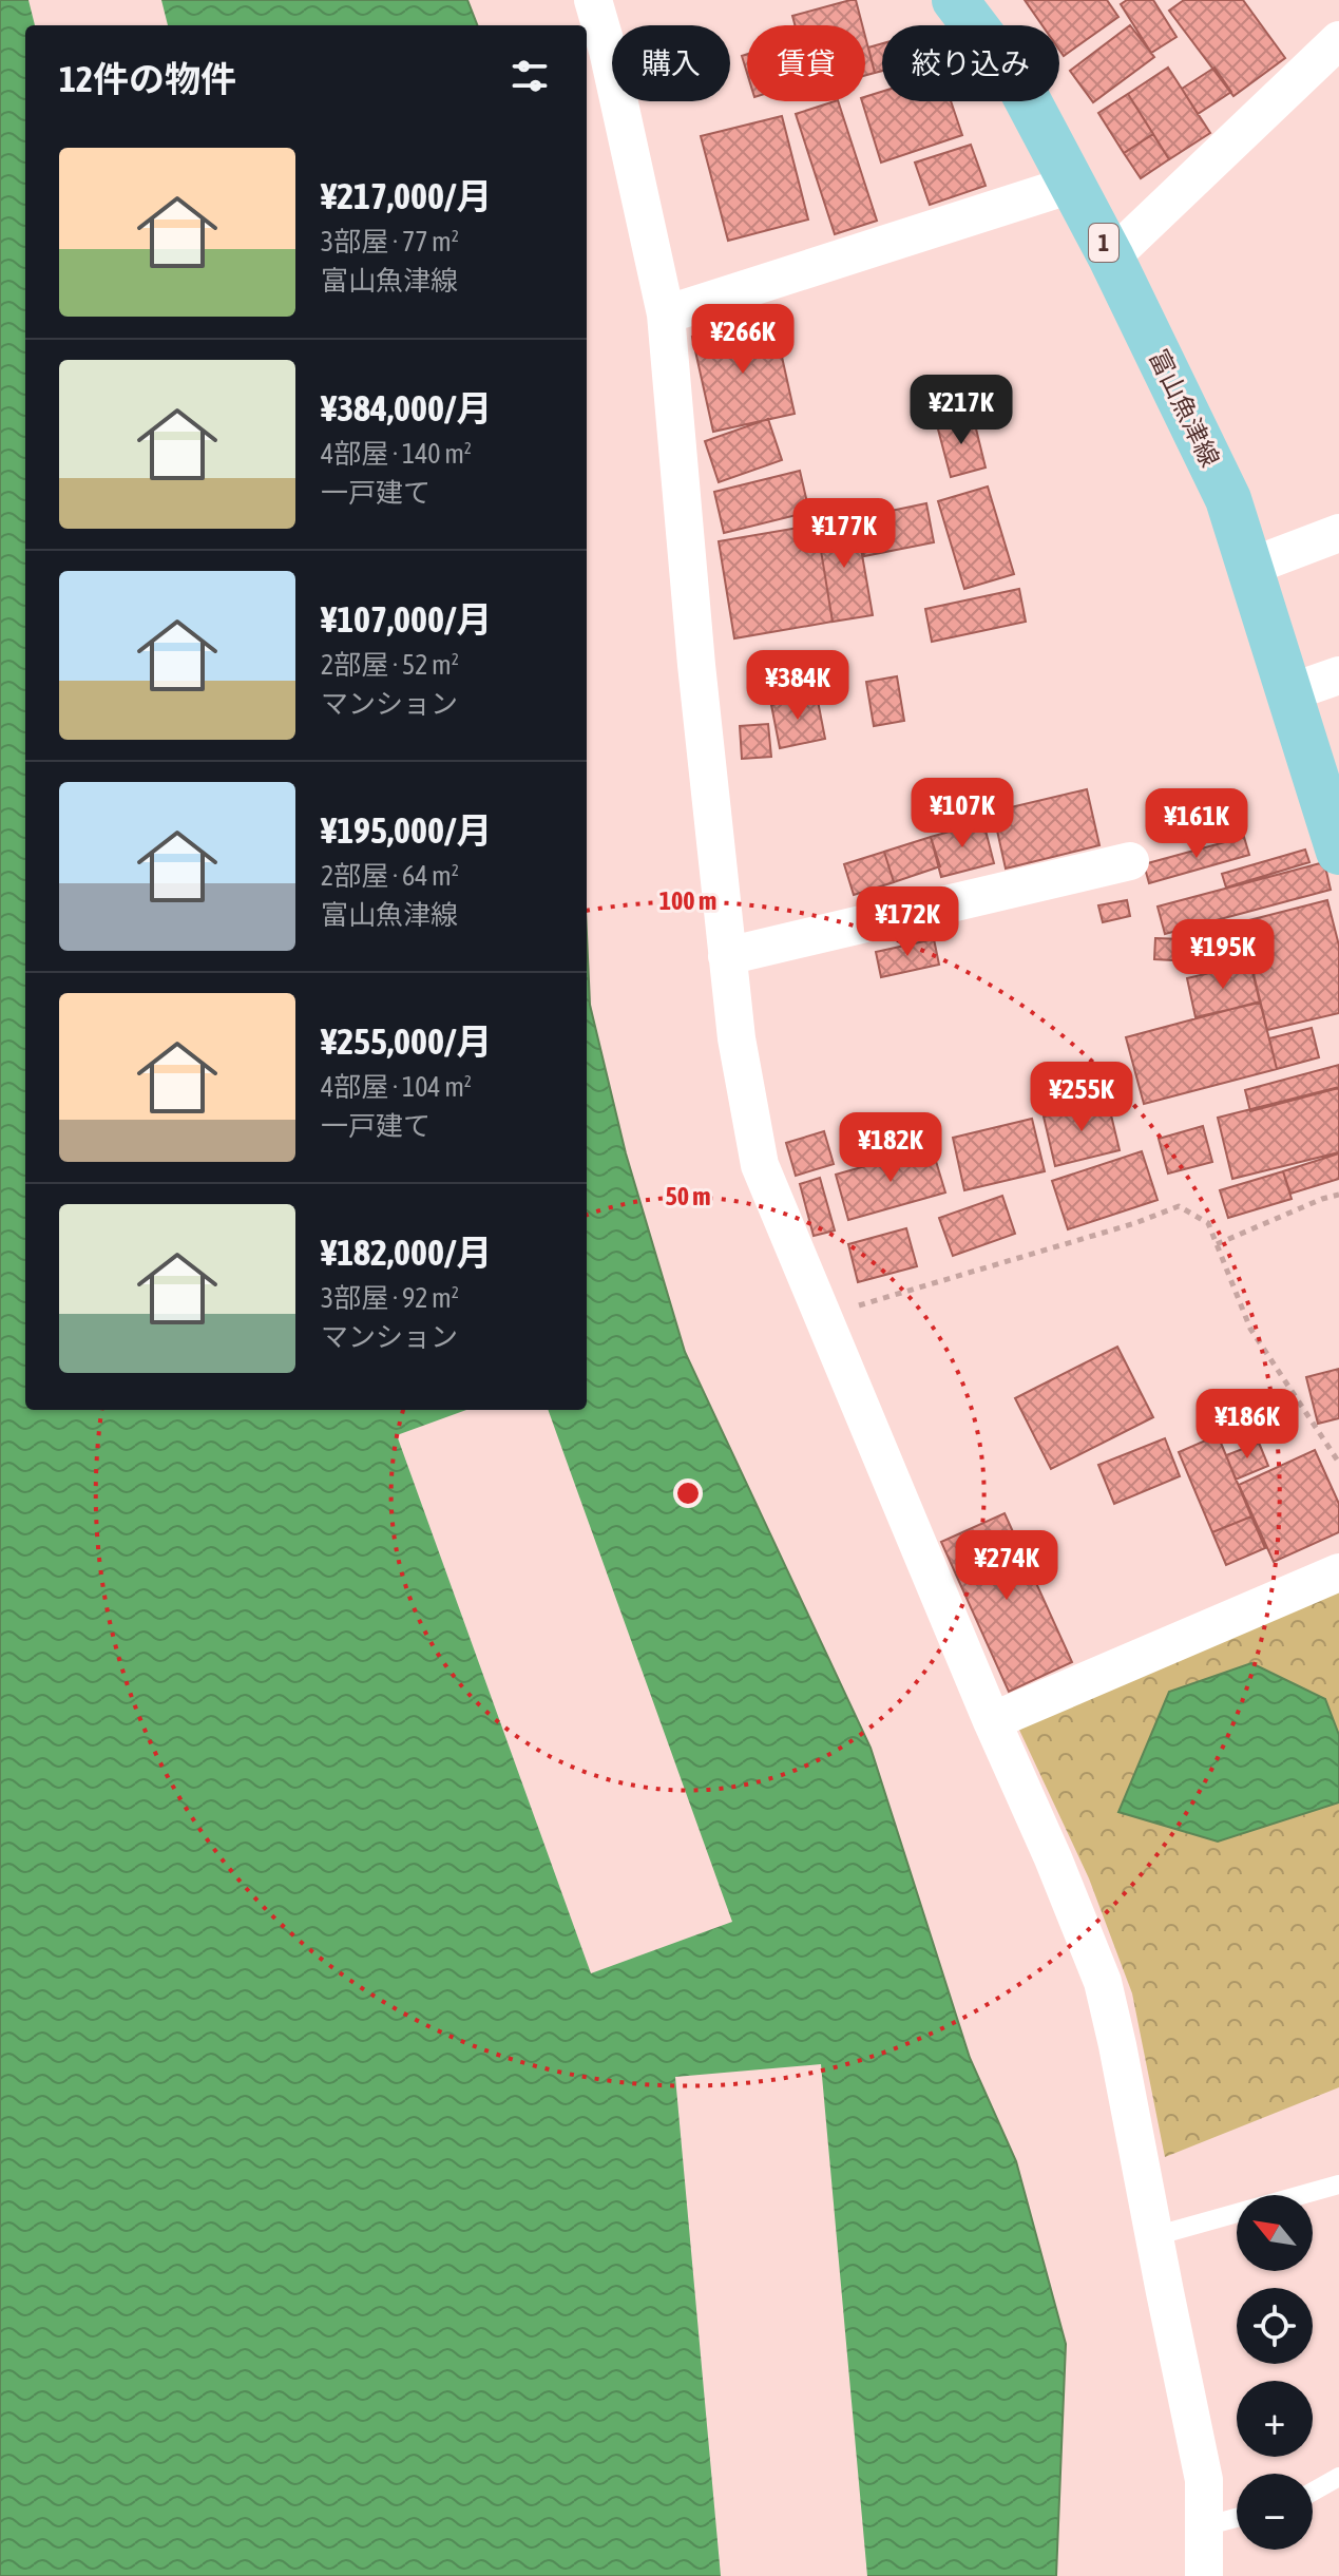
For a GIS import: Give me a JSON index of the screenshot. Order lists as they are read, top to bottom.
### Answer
{
  "streets": {
    "main road": ["1", "富山魚津線"]
  },
  "north": "top left",
  "page": {
    "chip": ["購入", "賃貸", "絞り込み"],
    "heading": "12件の物件",
    "list": [
      {
        "name": "¥217,000/月",
        "note": "3部屋 · 77 m² · 富山魚津線"
      },
      {
        "name": "¥384,000/月",
        "note": "4部屋 · 140 m² · 一戸建て"
      },
      {
        "name": "¥107,000/月",
        "note": "2部屋 · 52 m² · マンション"
      },
      {
        "name": "¥195,000/月",
        "note": "2部屋 · 64 m² · 富山魚津線"
      },
      {
        "name": "¥255,000/月",
        "note": "4部屋 · 104 m² · 一戸建て"
      },
      {
        "name": "¥182,000/月",
        "note": "3部屋 · 92 m² · マンション"
      }
    ],
    "price": [
      "¥266K",
      "¥217K",
      "¥177K",
      "¥384K",
      "¥107K",
      "¥161K",
      "¥172K",
      "¥195K",
      "¥255K",
      "¥182K",
      "¥186K",
      "¥274K"
    ],
    "map_buttons": ["+", "−"]
  },
  "rings": ["100 m", "50 m"]
}
